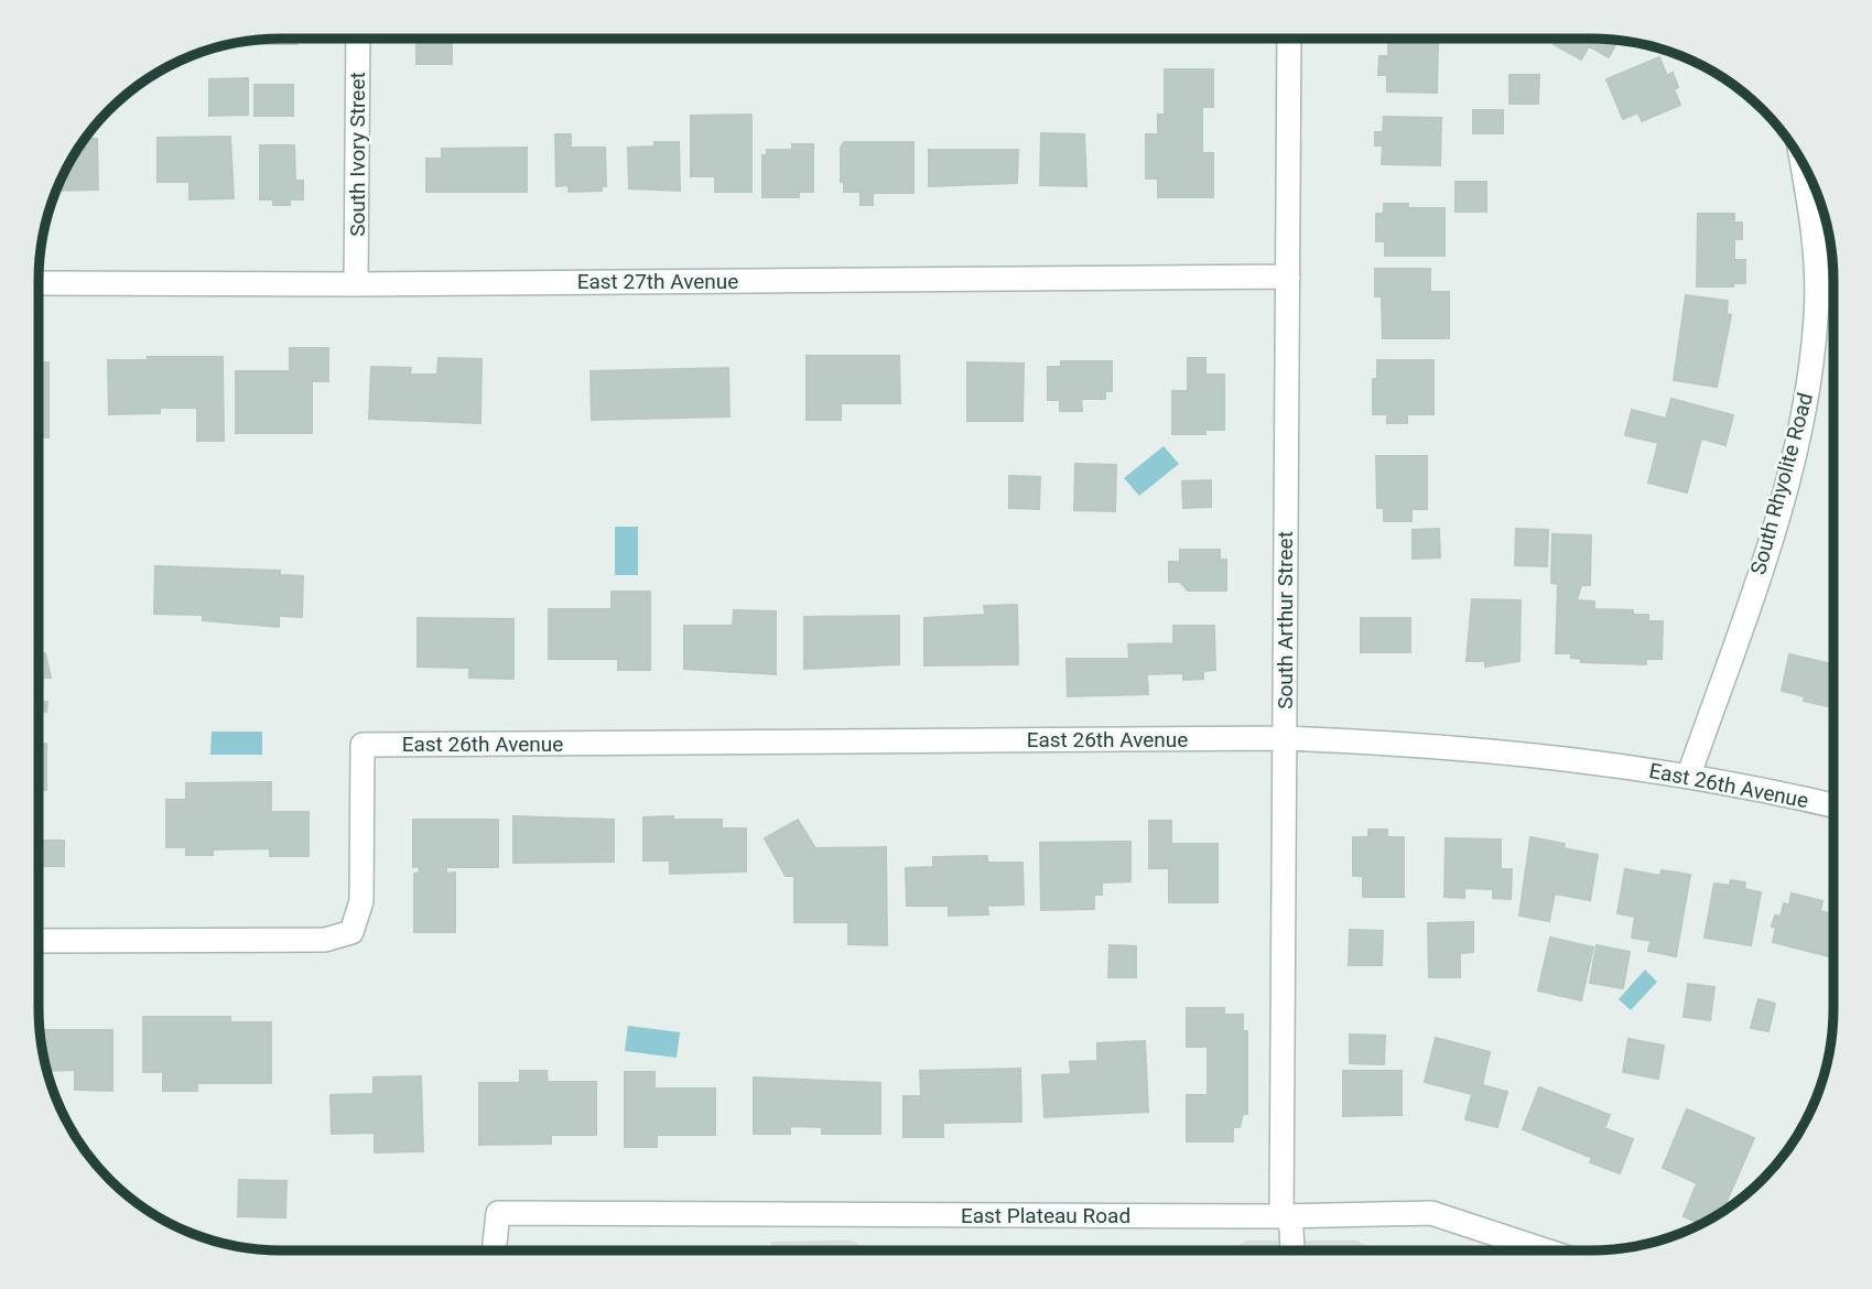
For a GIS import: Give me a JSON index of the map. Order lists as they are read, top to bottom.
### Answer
{
  "streets": {
    "street": [
      "South Ivory Street",
      "East 27th Avenue",
      "South Rhyolite Road",
      "South Arthur Street",
      "East 26th Avenue",
      "East Plateau Road"
    ]
  },
  "crossings": [
    ["South Ivory Street", "East 27th Avenue"],
    ["East 27th Avenue", "South Arthur Street"],
    ["South Rhyolite Road", "East 26th Avenue"],
    ["South Arthur Street", "East 26th Avenue"],
    ["South Arthur Street", "East Plateau Road"]
  ]
}
